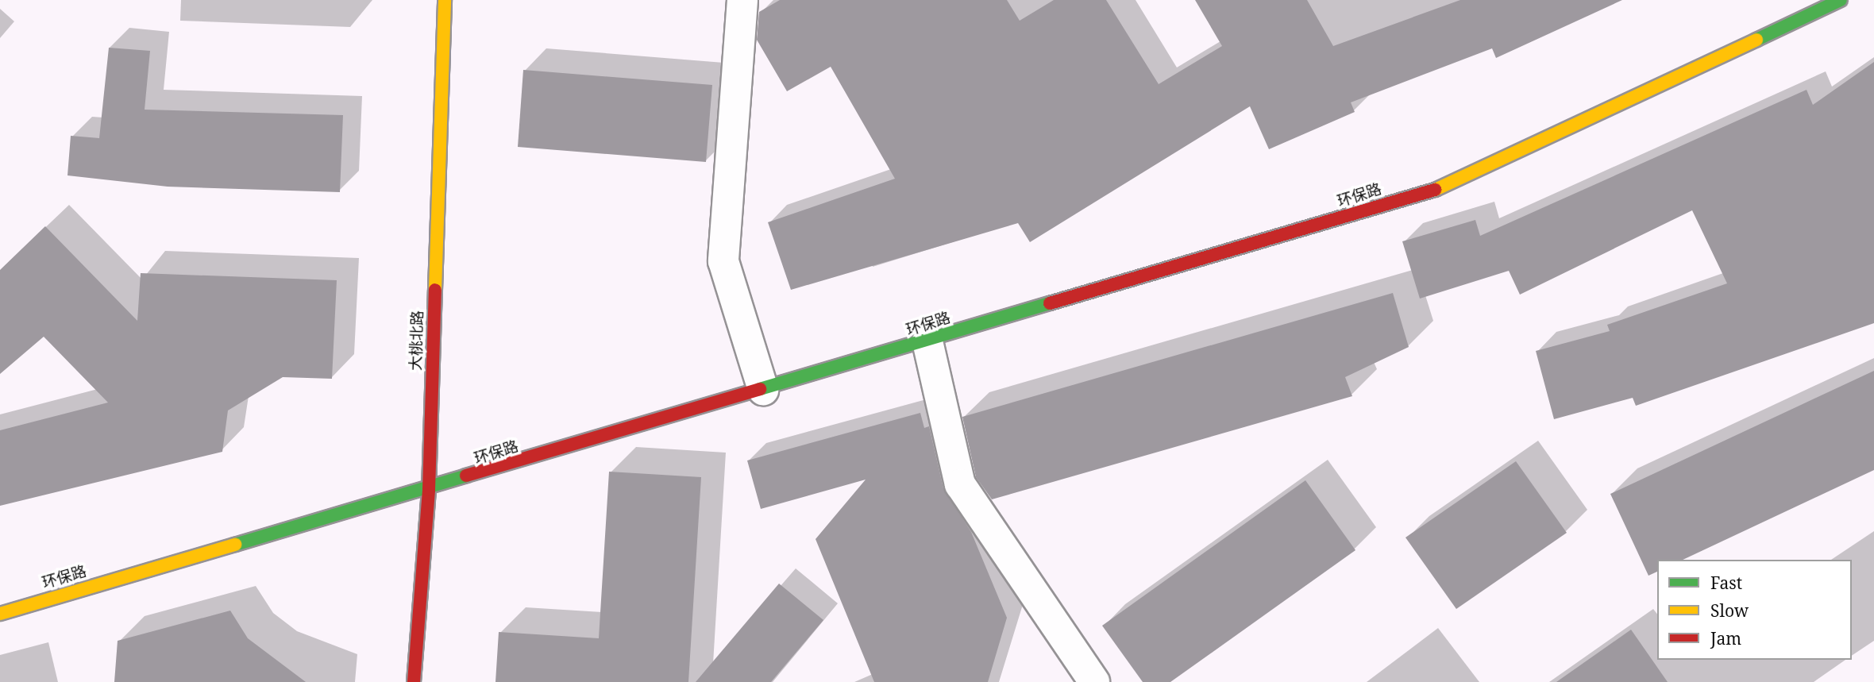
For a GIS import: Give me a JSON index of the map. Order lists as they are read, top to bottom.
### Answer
{
  "streets": {
    "street": ["环保路", "大桃北路"]
  },
  "crossings": [
    ["环保路", "大桃北路"]
  ],
  "legend": ["Fast", "Slow", "Jam"]
}
